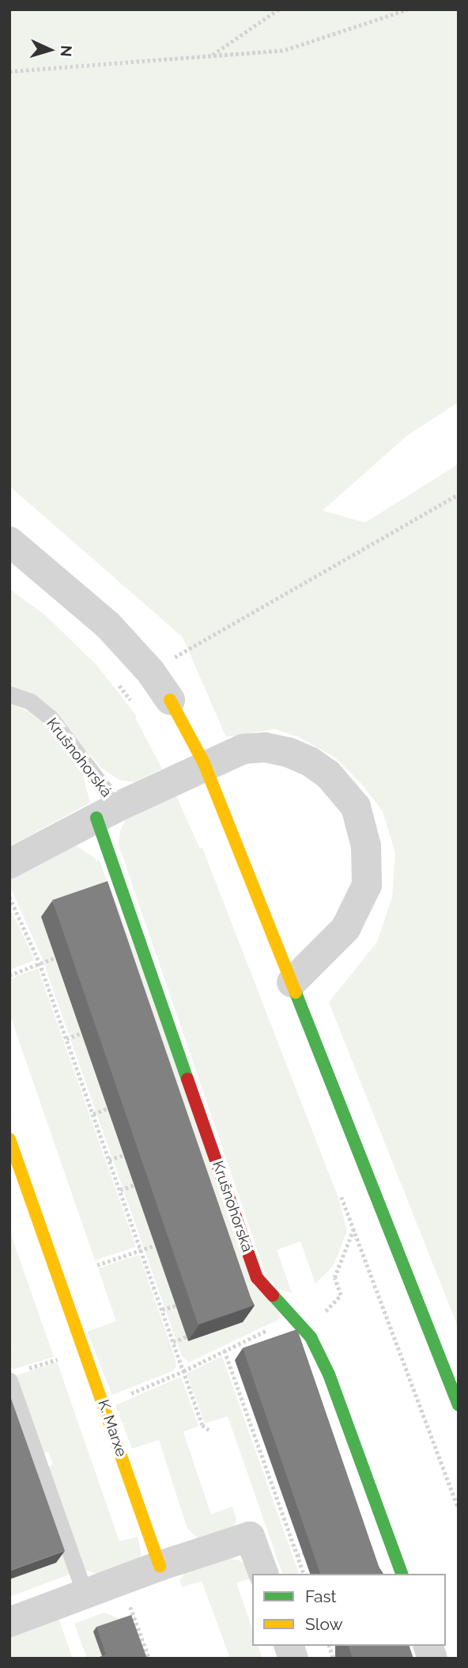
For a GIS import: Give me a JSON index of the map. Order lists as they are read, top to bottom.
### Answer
{
  "streets": {
    "street": ["Krušnohorská", "K. Marxe"]
  },
  "legend": ["Fast", "Slow"],
  "north": "right"
}
